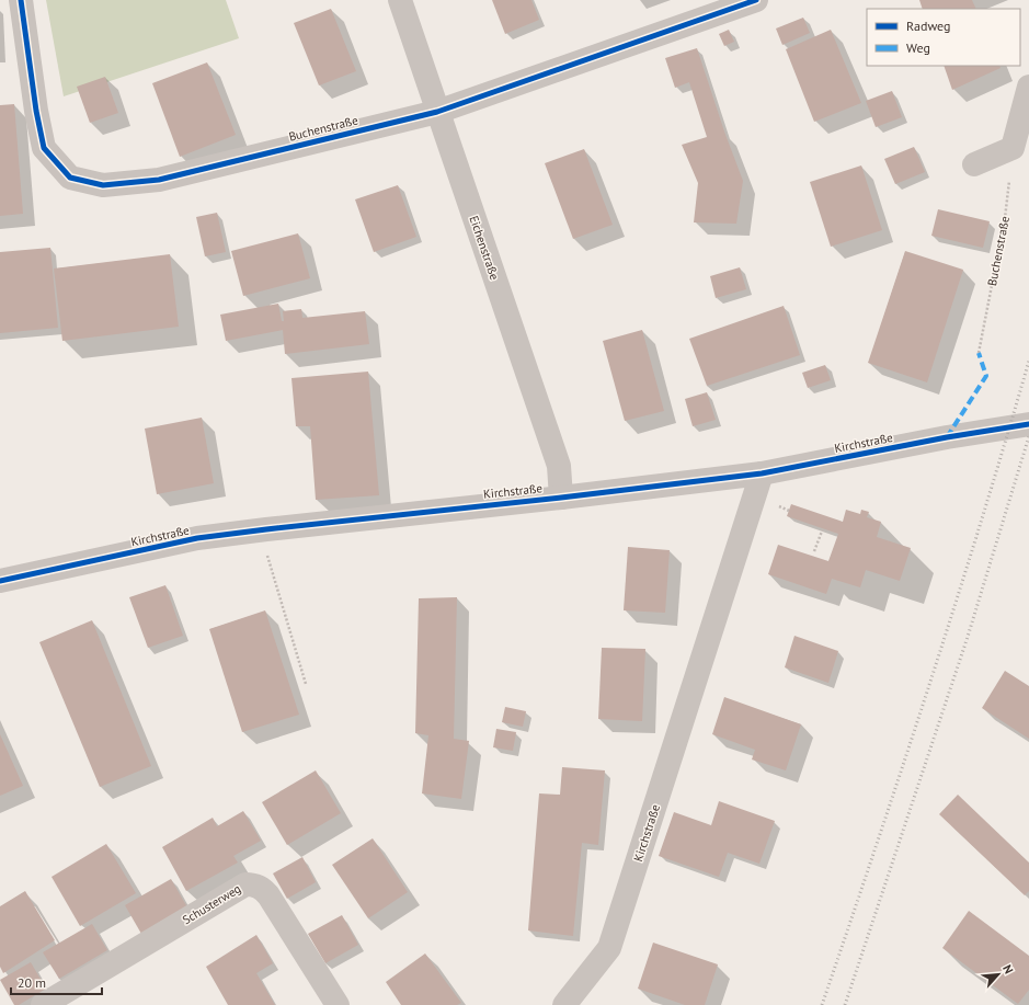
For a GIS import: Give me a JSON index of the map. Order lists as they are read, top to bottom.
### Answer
{
  "streets": {
    "street": [
      "Buchenstraße",
      "Eichenstraße",
      "Kirchstraße",
      "Schusterweg"
    ]
  },
  "crossings": [
    ["Buchenstraße", "Eichenstraße"],
    ["Eichenstraße", "Kirchstraße"]
  ],
  "legend": ["Radweg", "Weg"],
  "scale_bar": "20 m",
  "north": "top right"
}
